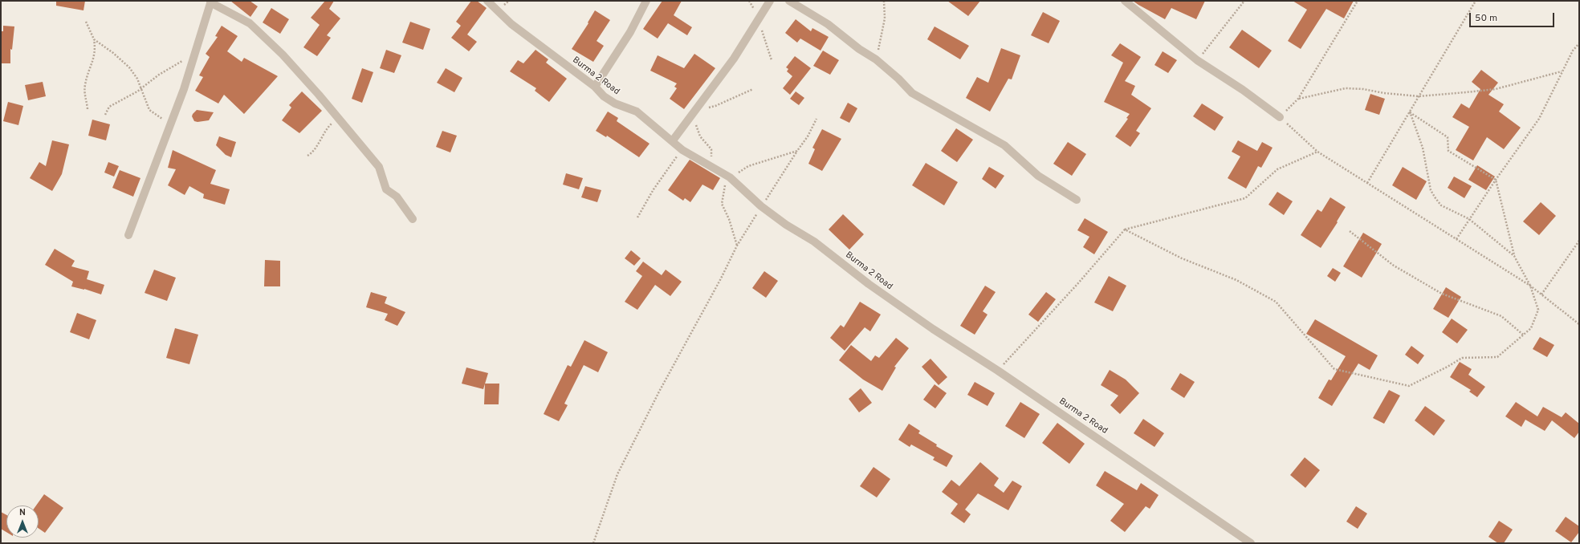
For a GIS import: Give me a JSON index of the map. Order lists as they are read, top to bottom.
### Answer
{
  "streets": {
    "street": ["Burma 2 Road"]
  },
  "scale_bar": "50 m",
  "north": "top"
}
